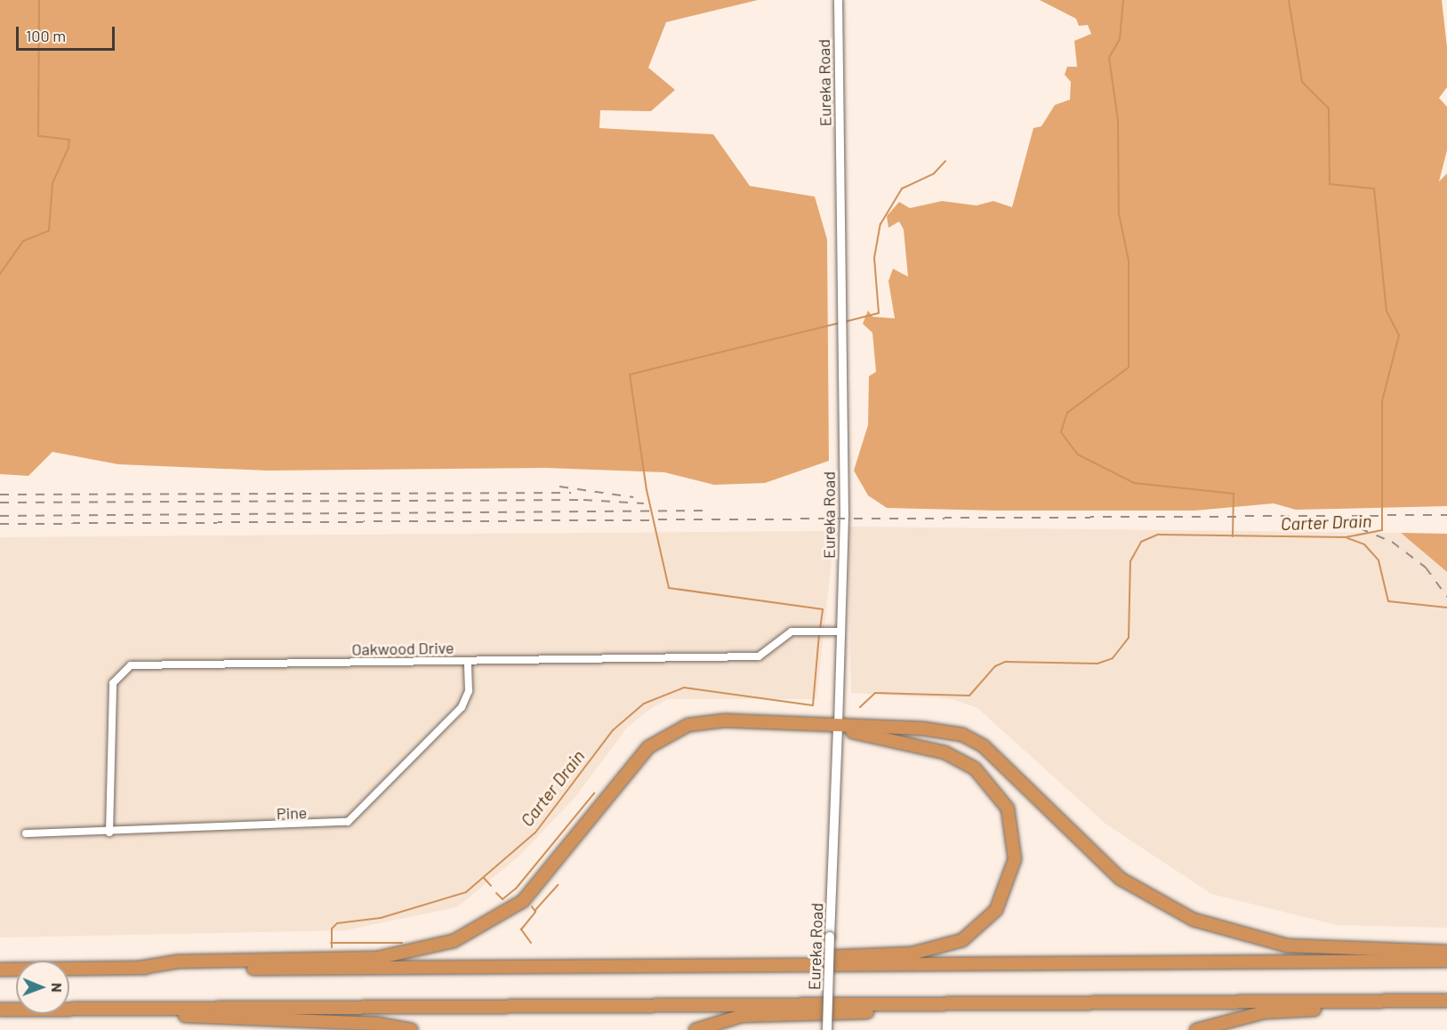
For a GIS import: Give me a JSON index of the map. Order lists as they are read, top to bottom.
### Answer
{
  "streets": {
    "main road": ["Eureka Road"],
    "street": ["Oakwood Drive", "Pine"]
  },
  "crossings": [
    ["Eureka Road", "Oakwood Drive"],
    ["Oakwood Drive", "Pine"]
  ],
  "water": ["Carter Drain"],
  "scale_bar": "100 m",
  "north": "right"
}
